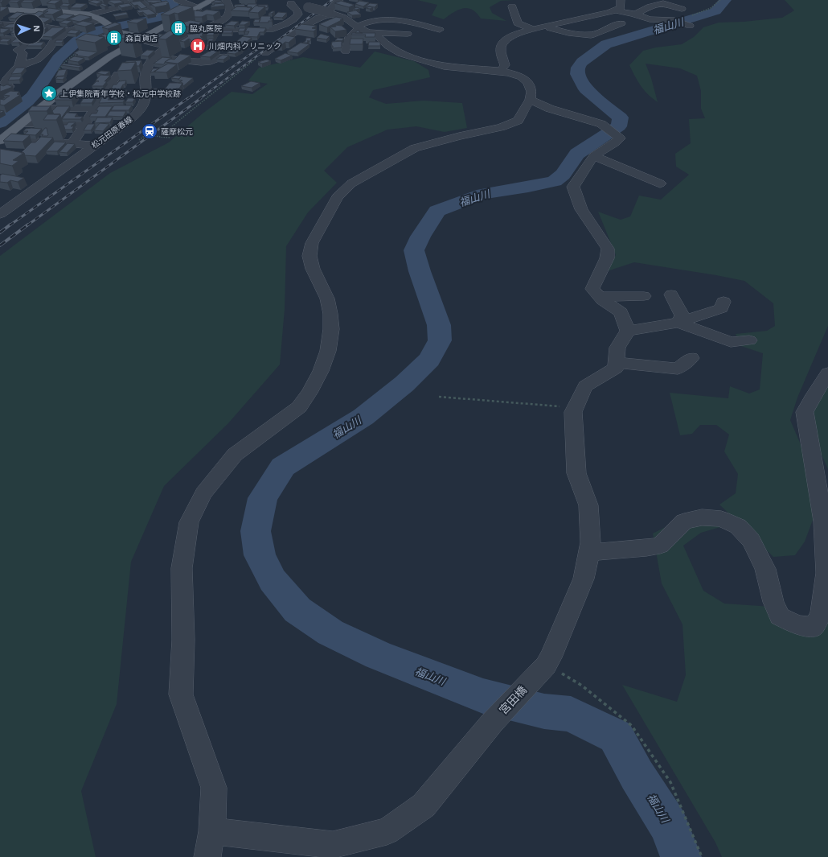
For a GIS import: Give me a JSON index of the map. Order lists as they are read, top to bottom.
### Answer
{
  "streets": {
    "street": ["松元田原春線", "宮田橋"]
  },
  "water": ["福山川"],
  "places": {
    "building": ["脇丸医院", "森百貨店"],
    "hospital": ["川畑内科クリニック"],
    "place": ["上伊集院青年学校・松元中学校跡"],
    "station": ["薩摩松元"]
  },
  "north": "right"
}
